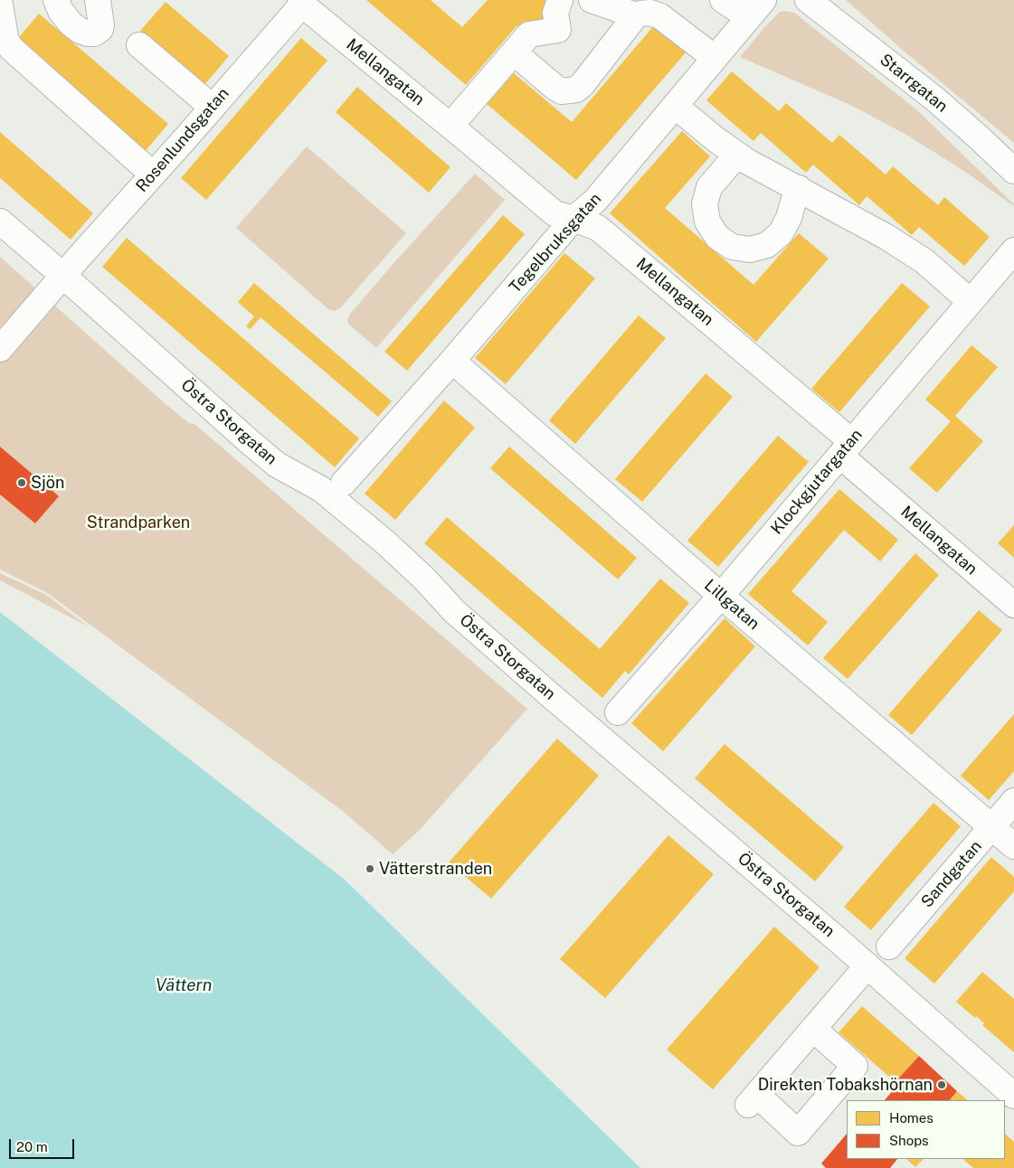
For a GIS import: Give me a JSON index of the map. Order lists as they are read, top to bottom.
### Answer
{
  "streets": {
    "street": [
      "Mellangatan",
      "Starrgatan",
      "Rosenlundsgatan",
      "Tegelbruksgatan",
      "Östra Storgatan",
      "Klockgjutargatan",
      "Lillgatan",
      "Sandgatan"
    ]
  },
  "crossings": [
    ["Mellangatan", "Rosenlundsgatan"],
    ["Mellangatan", "Tegelbruksgatan"],
    ["Mellangatan", "Klockgjutargatan"],
    ["Rosenlundsgatan", "Östra Storgatan"],
    ["Tegelbruksgatan", "Lillgatan"],
    ["Klockgjutargatan", "Lillgatan"],
    ["Lillgatan", "Sandgatan"]
  ],
  "water": ["Vättern"],
  "parks": ["Strandparken"],
  "places": ["Sjön", "Vätterstranden", "Direkten Tobakshörnan"],
  "legend": ["Homes", "Shops"],
  "scale_bar": "20 m"
}
